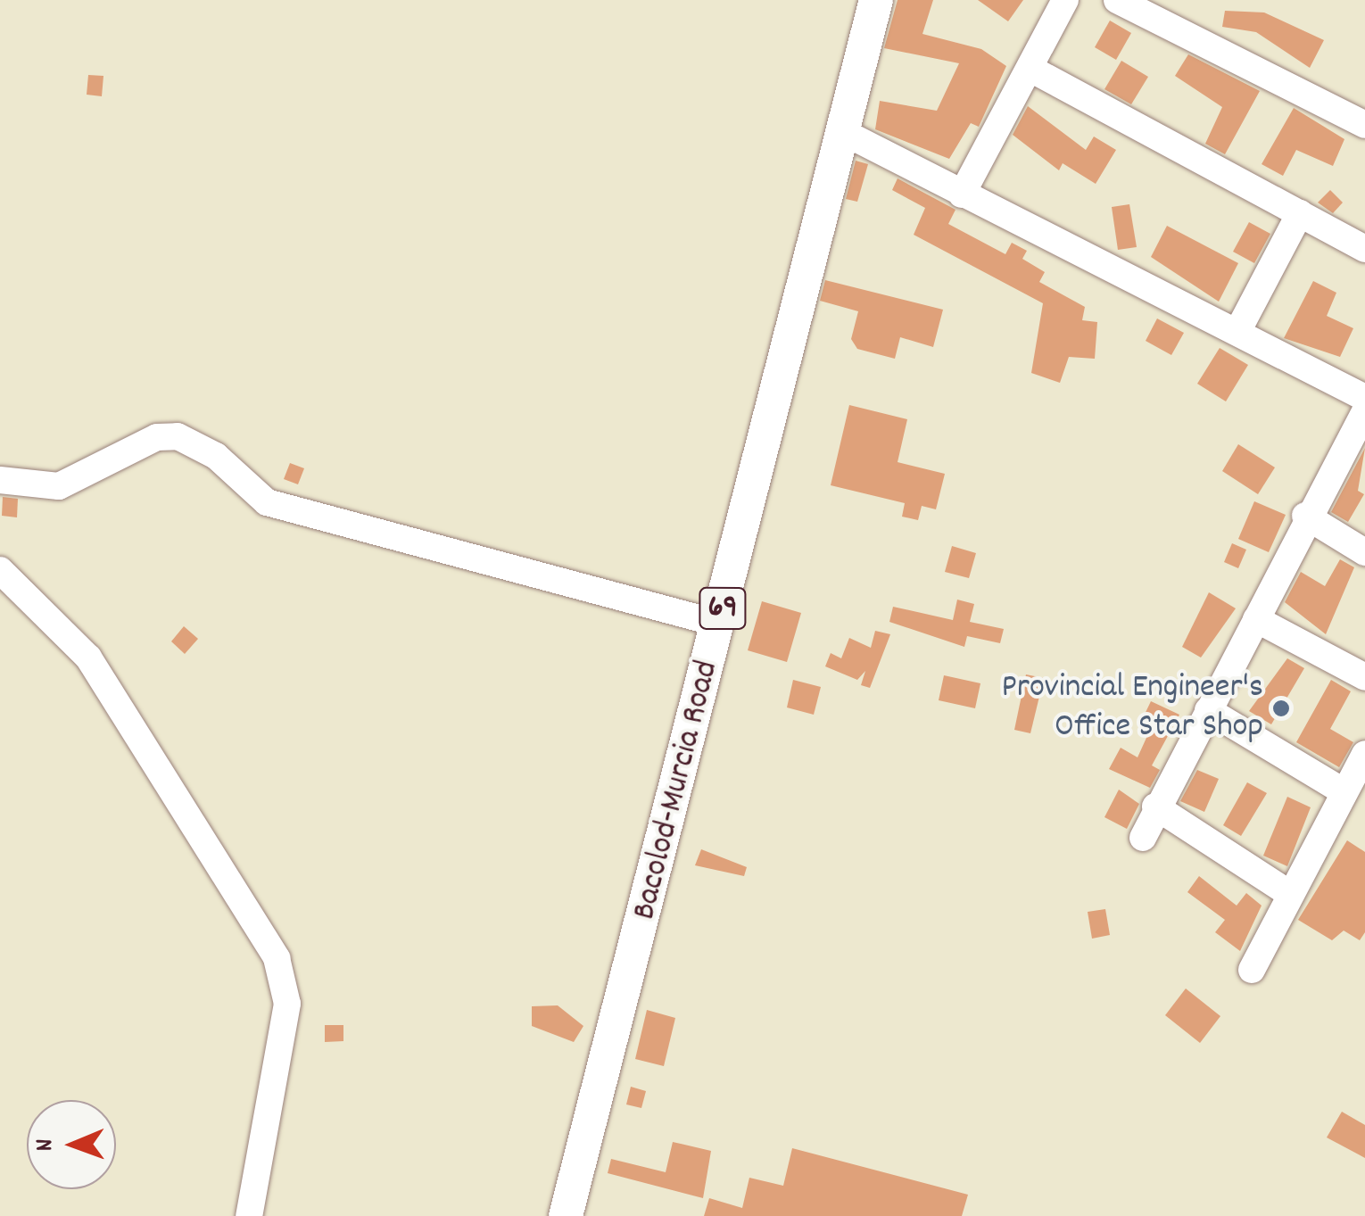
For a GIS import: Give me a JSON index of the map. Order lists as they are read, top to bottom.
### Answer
{
  "streets": {
    "main road": ["69", "Bacolod-Murcia Road"]
  },
  "places": ["Provincial Engineer's Office Star Shop"],
  "north": "left"
}
